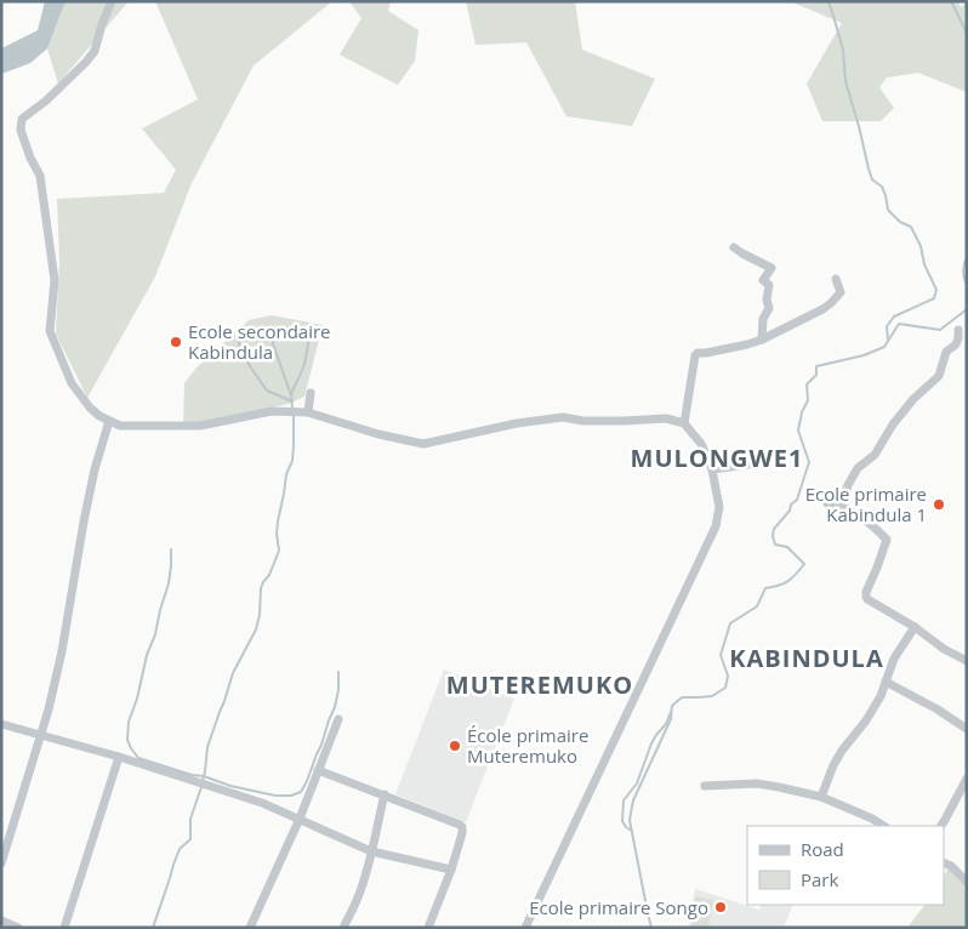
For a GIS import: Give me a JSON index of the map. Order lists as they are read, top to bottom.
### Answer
{
  "districts": ["MULONGWE1", "KABINDULA", "MUTEREMUKO"],
  "places": [
    "Ecole secondaire Kabindula",
    "Ecole primaire Kabindula 1",
    "École primaire Muteremuko",
    "Ecole primaire Songo"
  ],
  "legend": ["Road", "Park"]
}
